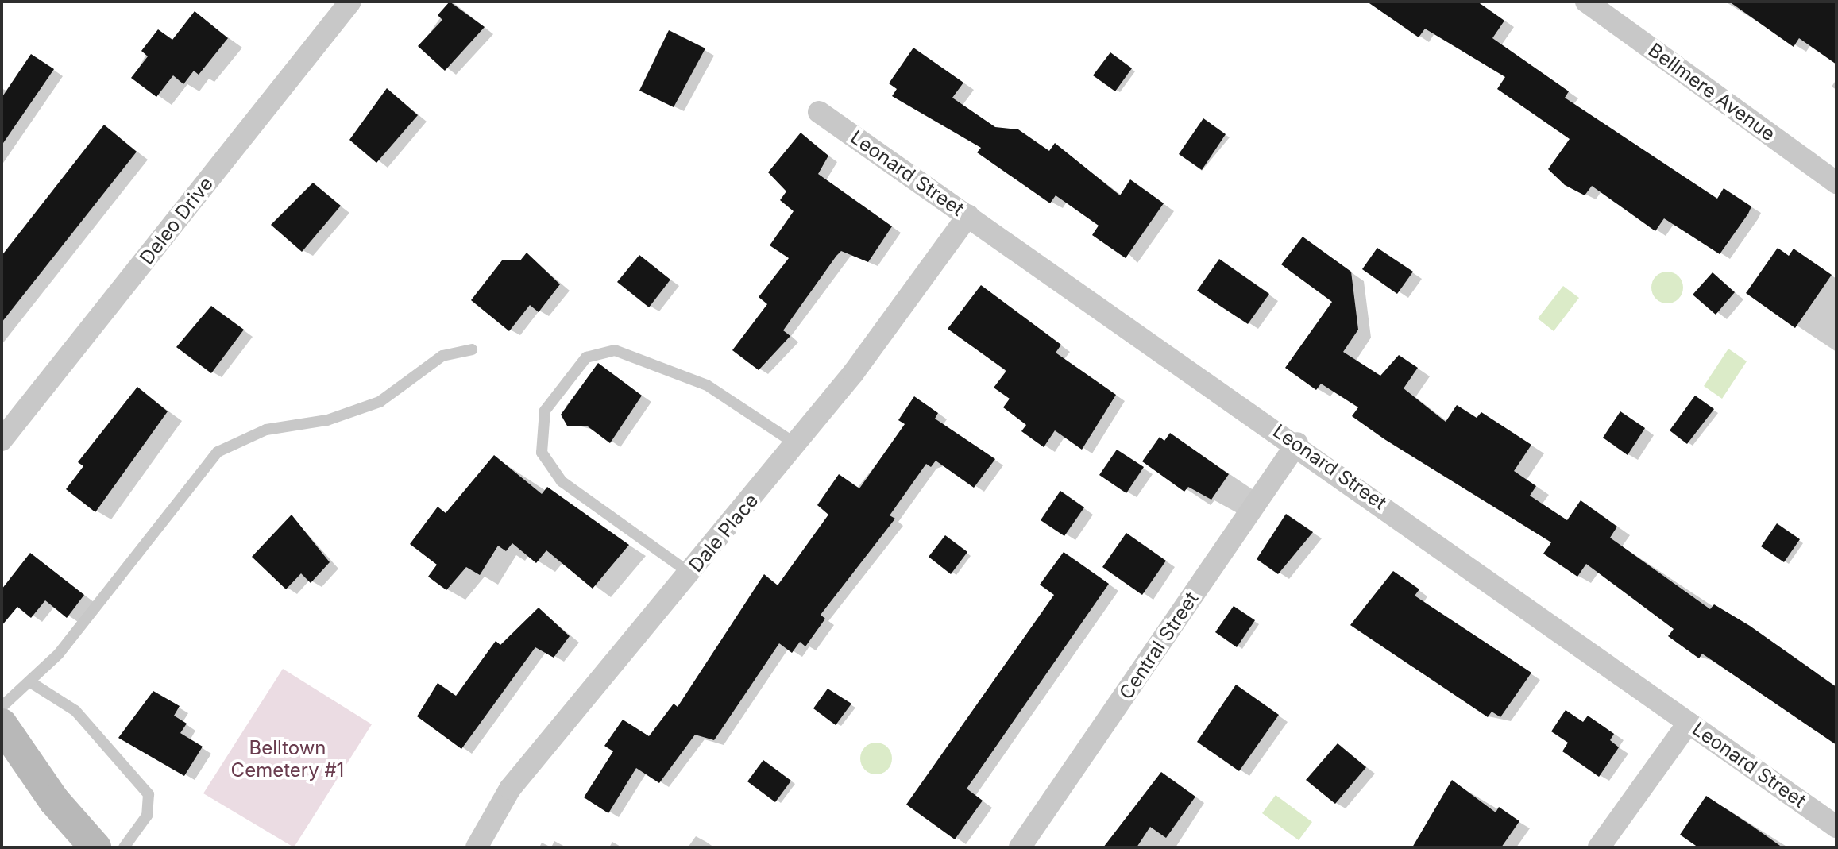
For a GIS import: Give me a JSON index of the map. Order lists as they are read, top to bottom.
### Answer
{
  "streets": {
    "street": [
      "Bellmere Avenue",
      "Leonard Street",
      "Deleo Drive",
      "Dale Place",
      "Central Street"
    ]
  },
  "crossings": [
    ["Leonard Street", "Dale Place"],
    ["Leonard Street", "Central Street"]
  ],
  "parks": ["Belltown Cemetery #1"]
}
